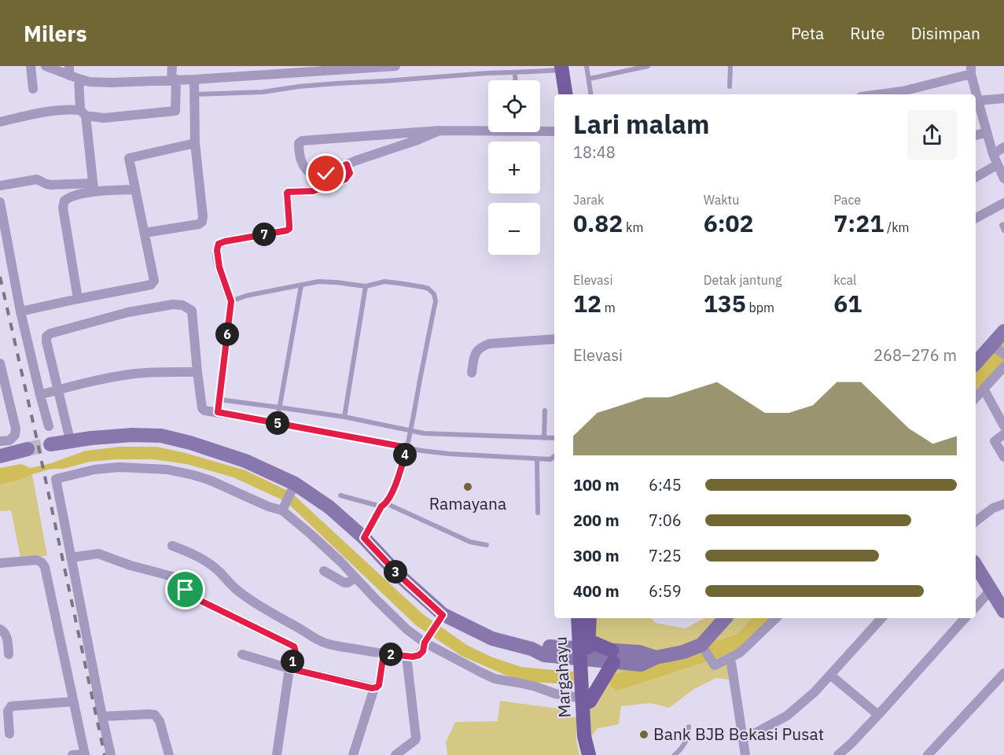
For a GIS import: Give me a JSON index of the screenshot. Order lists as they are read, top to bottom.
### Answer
{
  "streets": {
    "main road": ["Margahayu"]
  },
  "places": ["Ramayana", "Bank BJB Bekasi Pusat"],
  "page": {
    "header": "Milers",
    "nav": ["Peta", "Rute", "Disimpan"],
    "map_buttons": ["+", "−"],
    "heading": ["Lari malam", "18:48"],
    "stats": [
      ["Jarak", "0.82 km"],
      ["Waktu", "6:02"],
      ["Pace", "7:21 /km"],
      ["Elevasi", "12 m"],
      ["Detak jantung", "135 bpm"],
      ["kcal", "61"]
    ],
    "pins": [
      "7",
      "6",
      "5",
      "4",
      "3",
      "2",
      "1"
    ],
    "chart": ["Elevasi", "268–276 m"],
    "list": [
      {
        "name": "100 m",
        "note": "6:45"
      },
      {
        "name": "200 m",
        "note": "7:06"
      },
      {
        "name": "300 m",
        "note": "7:25"
      },
      {
        "name": "400 m",
        "note": "6:59"
      }
    ]
  }
}
